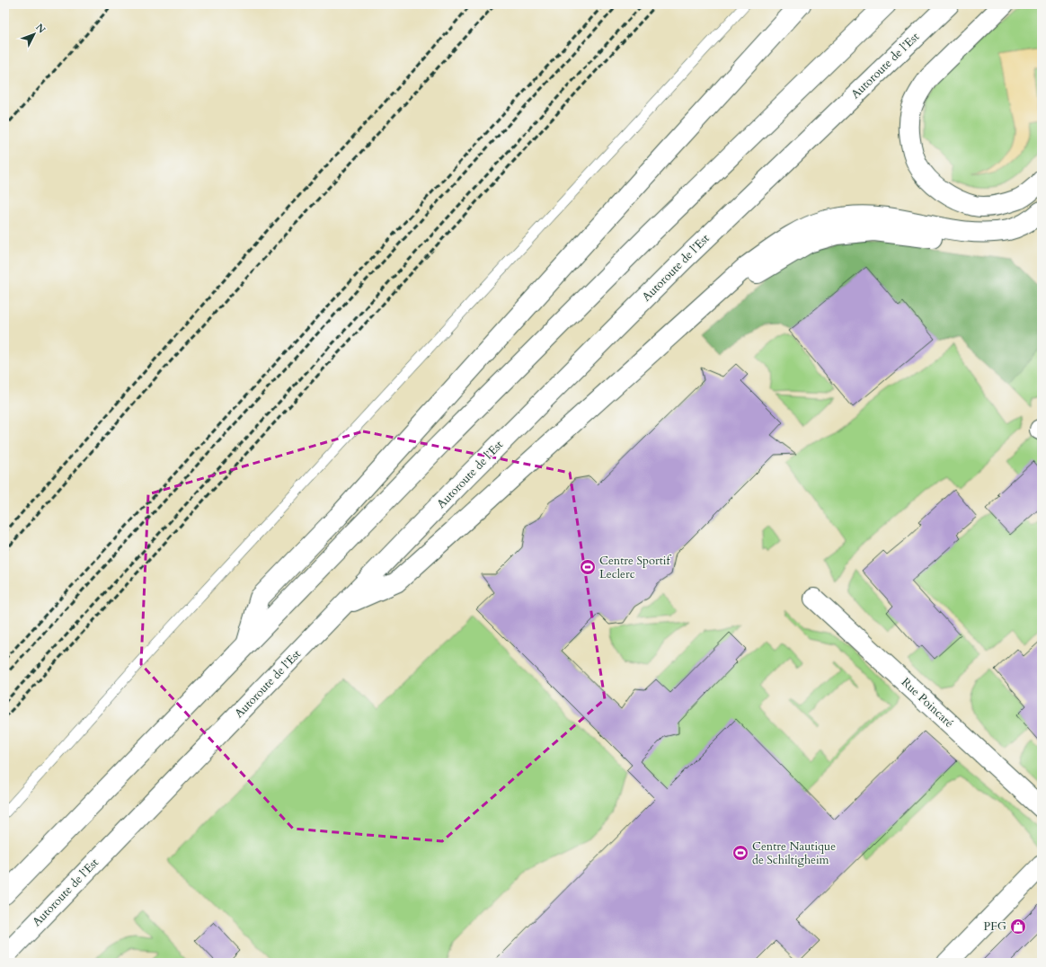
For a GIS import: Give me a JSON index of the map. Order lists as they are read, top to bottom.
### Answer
{
  "streets": {
    "main road": ["Autoroute de l’Est", "Rue Poincaré"]
  },
  "places": {
    "sports": ["Centre Sportif Leclerc", "Centre Nautique de Schiltigheim"],
    "shop": ["PFG"]
  },
  "north": "top right"
}
